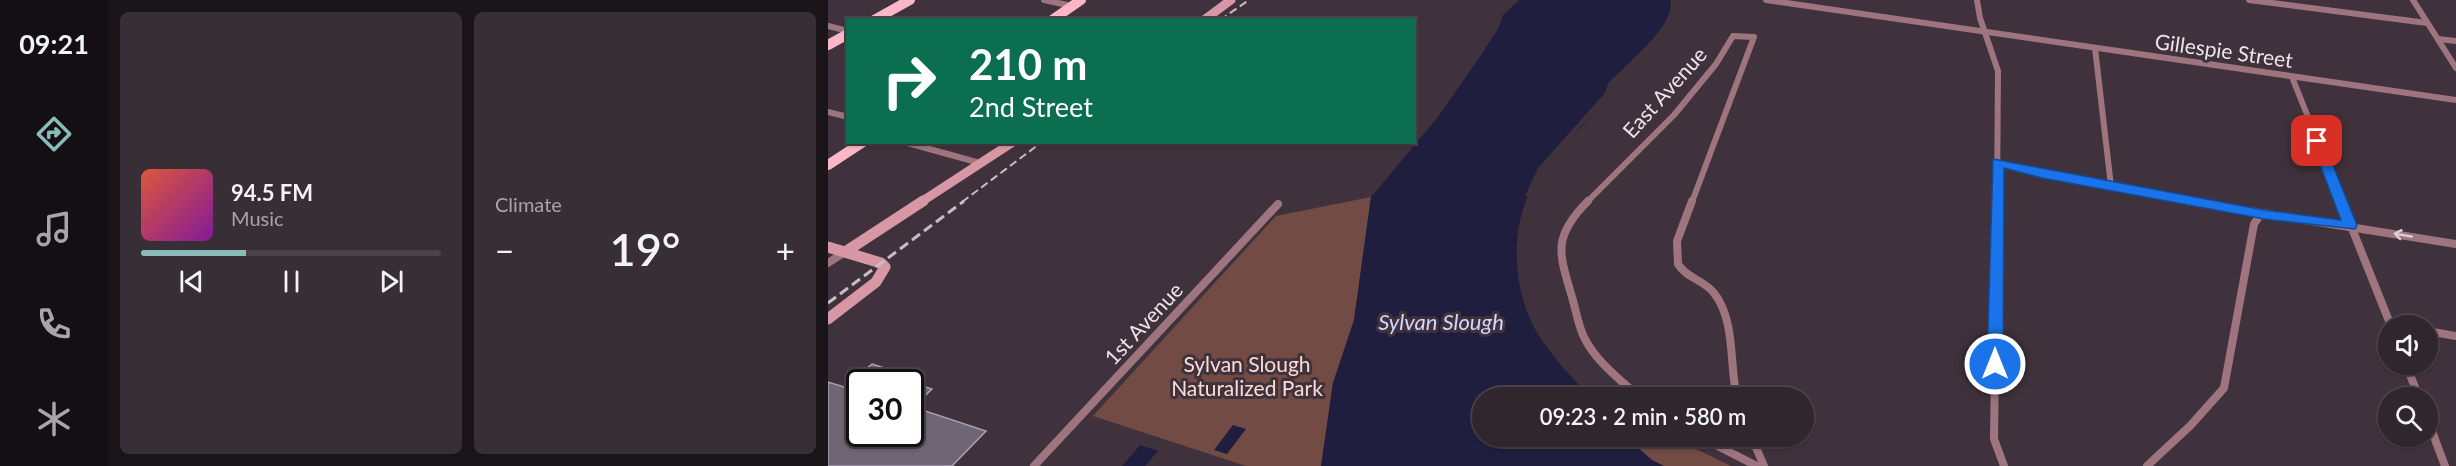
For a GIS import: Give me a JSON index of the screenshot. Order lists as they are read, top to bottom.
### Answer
{
  "streets": {
    "street": ["Gillespie Street", "East Avenue", "1st Avenue"]
  },
  "water": ["Sylvan Slough"],
  "parks": ["Sylvan Slough Naturalized Park"],
  "page": {
    "tabs": "09:21",
    "tile": "Climate",
    "turn": ["210 m", "2nd Street"],
    "song": ["94.5 FM", "Music"],
    "heat": ["−", "19°", "+"],
    "limit": "30",
    "trip": "09:23 · 2 min · 580 m"
  }
}
